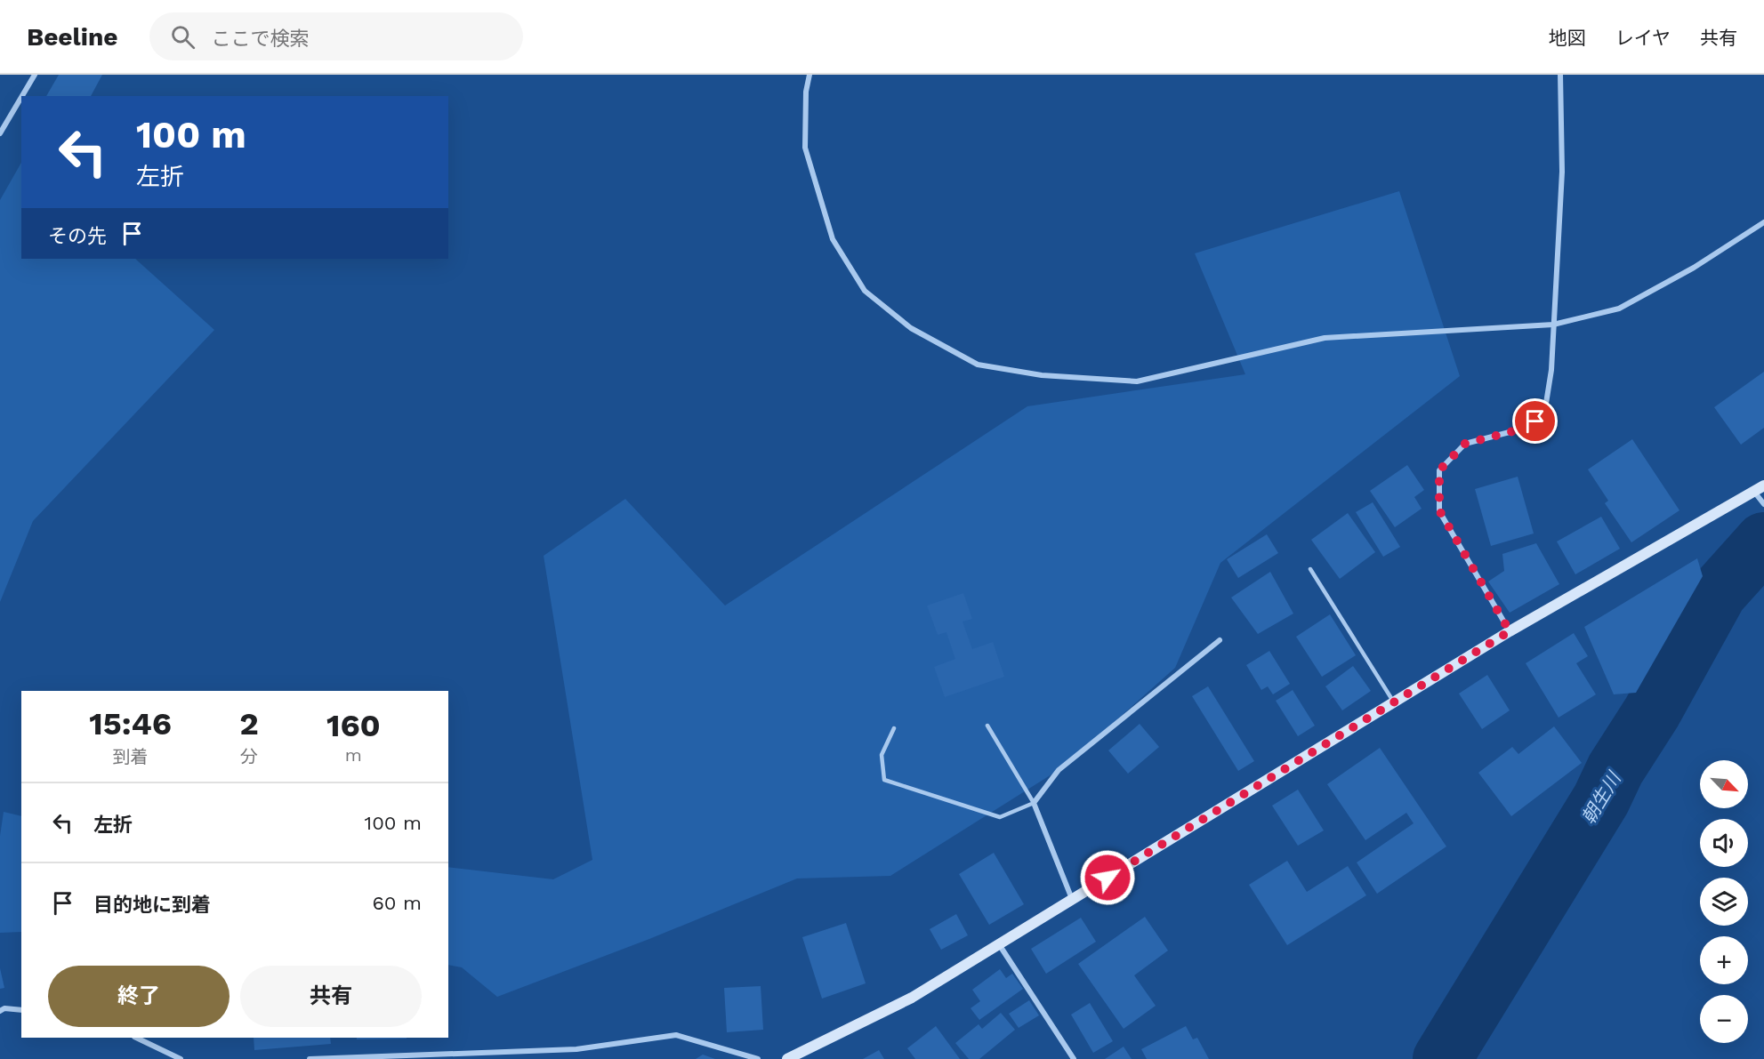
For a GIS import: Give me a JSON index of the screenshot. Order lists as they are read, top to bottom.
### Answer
{
  "water": ["朝生川"],
  "north": "bottom right",
  "page": {
    "header": "Beeline",
    "search": "ここで検索",
    "nav": ["地図", "レイヤ", "共有"],
    "turn": ["100 m", "左折"],
    "then": "その先",
    "eta": [
      "15:46",
      "到着",
      "2",
      "分",
      "160",
      "m"
    ],
    "map_buttons": ["+", "−"],
    "list": [
      {
        "name": "左折",
        "value": "100 m"
      },
      {
        "name": "目的地に到着",
        "value": "60 m"
      }
    ],
    "buttons": ["終了", "共有"]
  }
}
